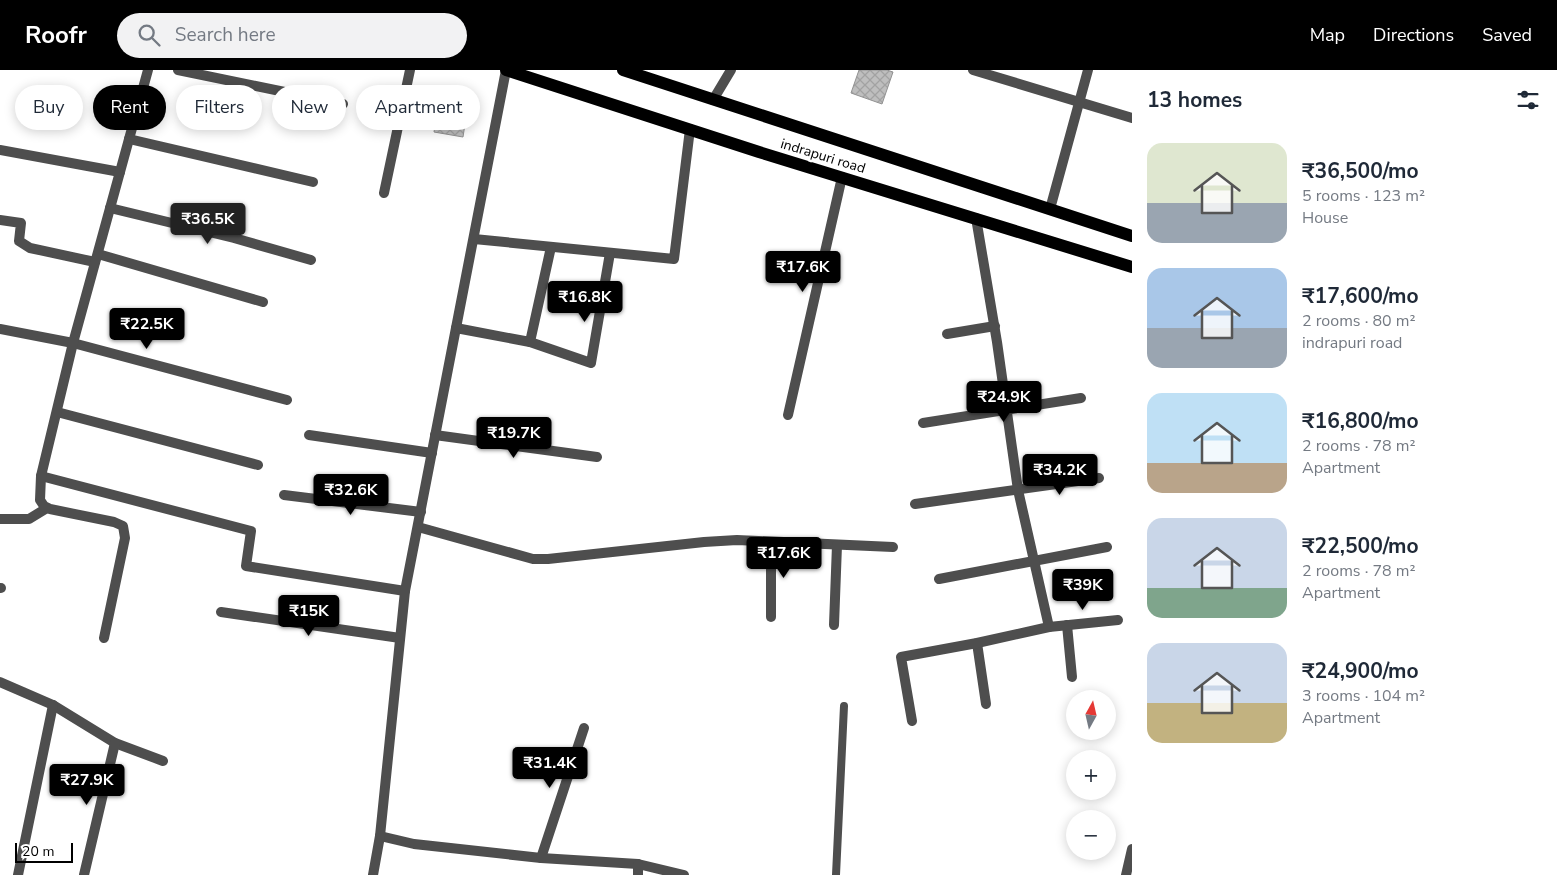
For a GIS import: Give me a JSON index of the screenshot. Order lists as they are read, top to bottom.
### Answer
{
  "streets": {
    "main road": ["indrapuri road"]
  },
  "scale_bar": "20 m",
  "north": "top",
  "page": {
    "header": "Roofr",
    "search": "Search here",
    "nav": ["Map", "Directions", "Saved"],
    "heading": "13 homes",
    "chip": [
      "Buy",
      "Rent",
      "Filters",
      "New",
      "Apartment"
    ],
    "list": [
      {
        "name": "₹36,500/mo",
        "note": "5 rooms · 123 m² · House"
      },
      {
        "name": "₹17,600/mo",
        "note": "2 rooms · 80 m² · indrapuri road"
      },
      {
        "name": "₹16,800/mo",
        "note": "2 rooms · 78 m² · Apartment"
      },
      {
        "name": "₹22,500/mo",
        "note": "2 rooms · 78 m² · Apartment"
      },
      {
        "name": "₹24,900/mo",
        "note": "3 rooms · 104 m² · Apartment"
      }
    ],
    "price": [
      "₹36.5K",
      "₹17.6K",
      "₹16.8K",
      "₹22.5K",
      "₹24.9K",
      "₹19.7K",
      "₹34.2K",
      "₹32.6K",
      "₹17.6K",
      "₹39K",
      "₹15K",
      "₹31.4K",
      "₹27.9K"
    ],
    "map_buttons": ["+", "−"],
    "scale": "20 m"
  }
}
